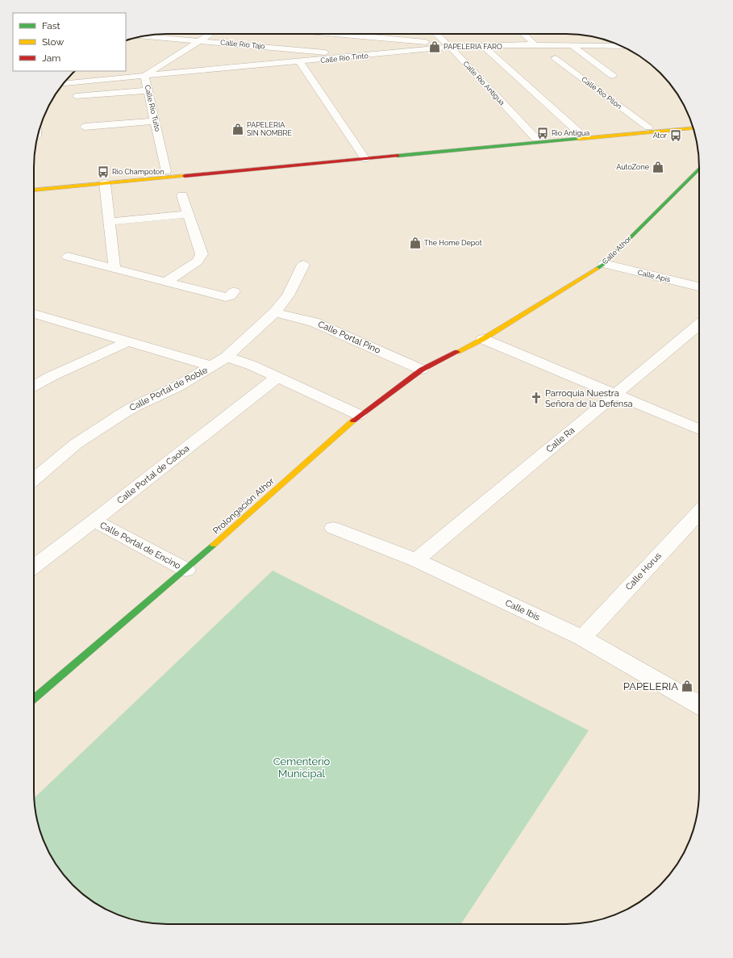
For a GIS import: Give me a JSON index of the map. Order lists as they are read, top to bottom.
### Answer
{
  "streets": {
    "main road": ["Calle Athor", "Prolongación Athor"],
    "street": [
      "Calle Río Tajo",
      "Calle Río Tinto",
      "Calle Río Antigua",
      "Calle Río Pilón",
      "Calle Río Tuito",
      "Calle Apis",
      "Calle Portal Pino",
      "Calle Portal de Roble",
      "Calle Ra",
      "Calle Portal de Caoba",
      "Calle Portal de Encino",
      "Calle Horus",
      "Calle Ibis"
    ]
  },
  "crossings": [
    ["Calle Río Tajo", "Calle Río Tinto"],
    ["Calle Río Tajo", "Calle Río Tuito"],
    ["Calle Río Tinto", "Calle Río Antigua"],
    ["Calle Río Tinto", "Calle Río Tuito"],
    ["Calle Athor", "Calle Apis"],
    ["Calle Athor", "Prolongación Athor"],
    ["Calle Portal Pino", "Calle Portal de Roble"],
    ["Calle Portal Pino", "Prolongación Athor"],
    ["Calle Ra", "Calle Ibis"],
    ["Calle Portal de Caoba", "Calle Portal de Encino"],
    ["Prolongación Athor", "Calle Portal de Encino"],
    ["Calle Horus", "Calle Ibis"]
  ],
  "parks": ["Cementerio Municipal"],
  "places": {
    "shop": [
      "PAPELERIA FARO",
      "PAPELERIA SIN NOMBRE",
      "AutoZone",
      "The Home Depot",
      "PAPELERIA"
    ],
    "bus stop": ["Rio Antigua", "Ator", "Rio Champoton"],
    "church": ["Parroquia Nuestra Señora de la Defensa"]
  },
  "legend": ["Fast", "Slow", "Jam"]
}
